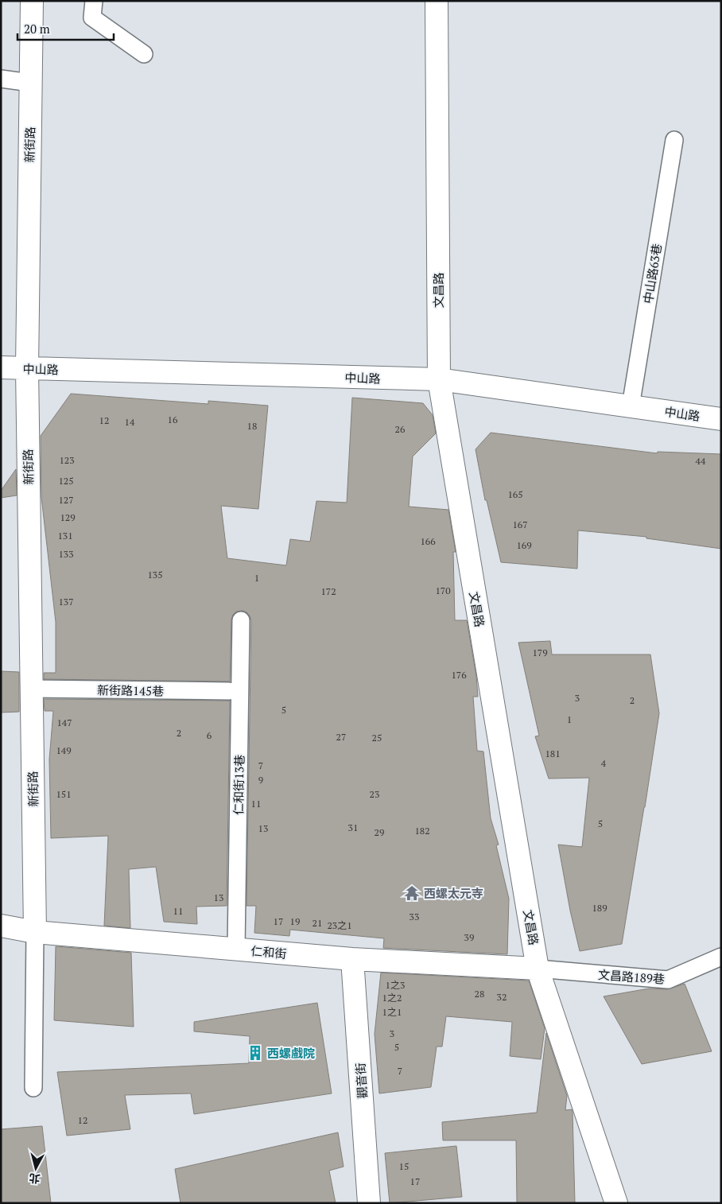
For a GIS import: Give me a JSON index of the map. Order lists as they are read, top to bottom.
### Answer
{
  "streets": {
    "street": [
      "新街路",
      "文昌路",
      "中山路",
      "仁和街",
      "觀音街"
    ],
    "lane": [
      "中山路63巷",
      "新街路145巷",
      "仁和街13巷",
      "文昌路189巷"
    ]
  },
  "crossings": [
    ["新街路", "中山路"],
    ["新街路", "新街路145巷"],
    ["新街路", "仁和街"],
    ["中山路63巷", "中山路"],
    ["文昌路", "中山路"],
    ["文昌路", "仁和街"],
    ["文昌路", "文昌路189巷"],
    ["仁和街13巷", "仁和街"],
    ["仁和街", "文昌路189巷"],
    ["仁和街", "觀音街"]
  ],
  "places": {
    "temple": ["西螺太元寺"],
    "building": ["西螺戲院"]
  },
  "house_numbers": [
    "16",
    "12",
    "14",
    "18",
    "26",
    "123",
    "44",
    "125",
    "165",
    "127",
    "129",
    "167",
    "131",
    "166",
    "169",
    "133",
    "135",
    "1",
    "170",
    "172",
    "137",
    "179",
    "176",
    "3",
    "2",
    "5",
    "1",
    "147",
    "2",
    "6",
    "27",
    "25",
    "149",
    "181",
    "4",
    "7",
    "9",
    "151",
    "23",
    "11",
    "5",
    "31",
    "13",
    "182",
    "29",
    "13",
    "189",
    "11",
    "33",
    "17",
    "19",
    "21",
    "23之1",
    "39",
    "1之3",
    "28",
    "32",
    "1之2",
    "1之1",
    "3",
    "5",
    "7",
    "12",
    "15",
    "17"
  ],
  "scale_bar": "20 m",
  "north": "bottom"
}
